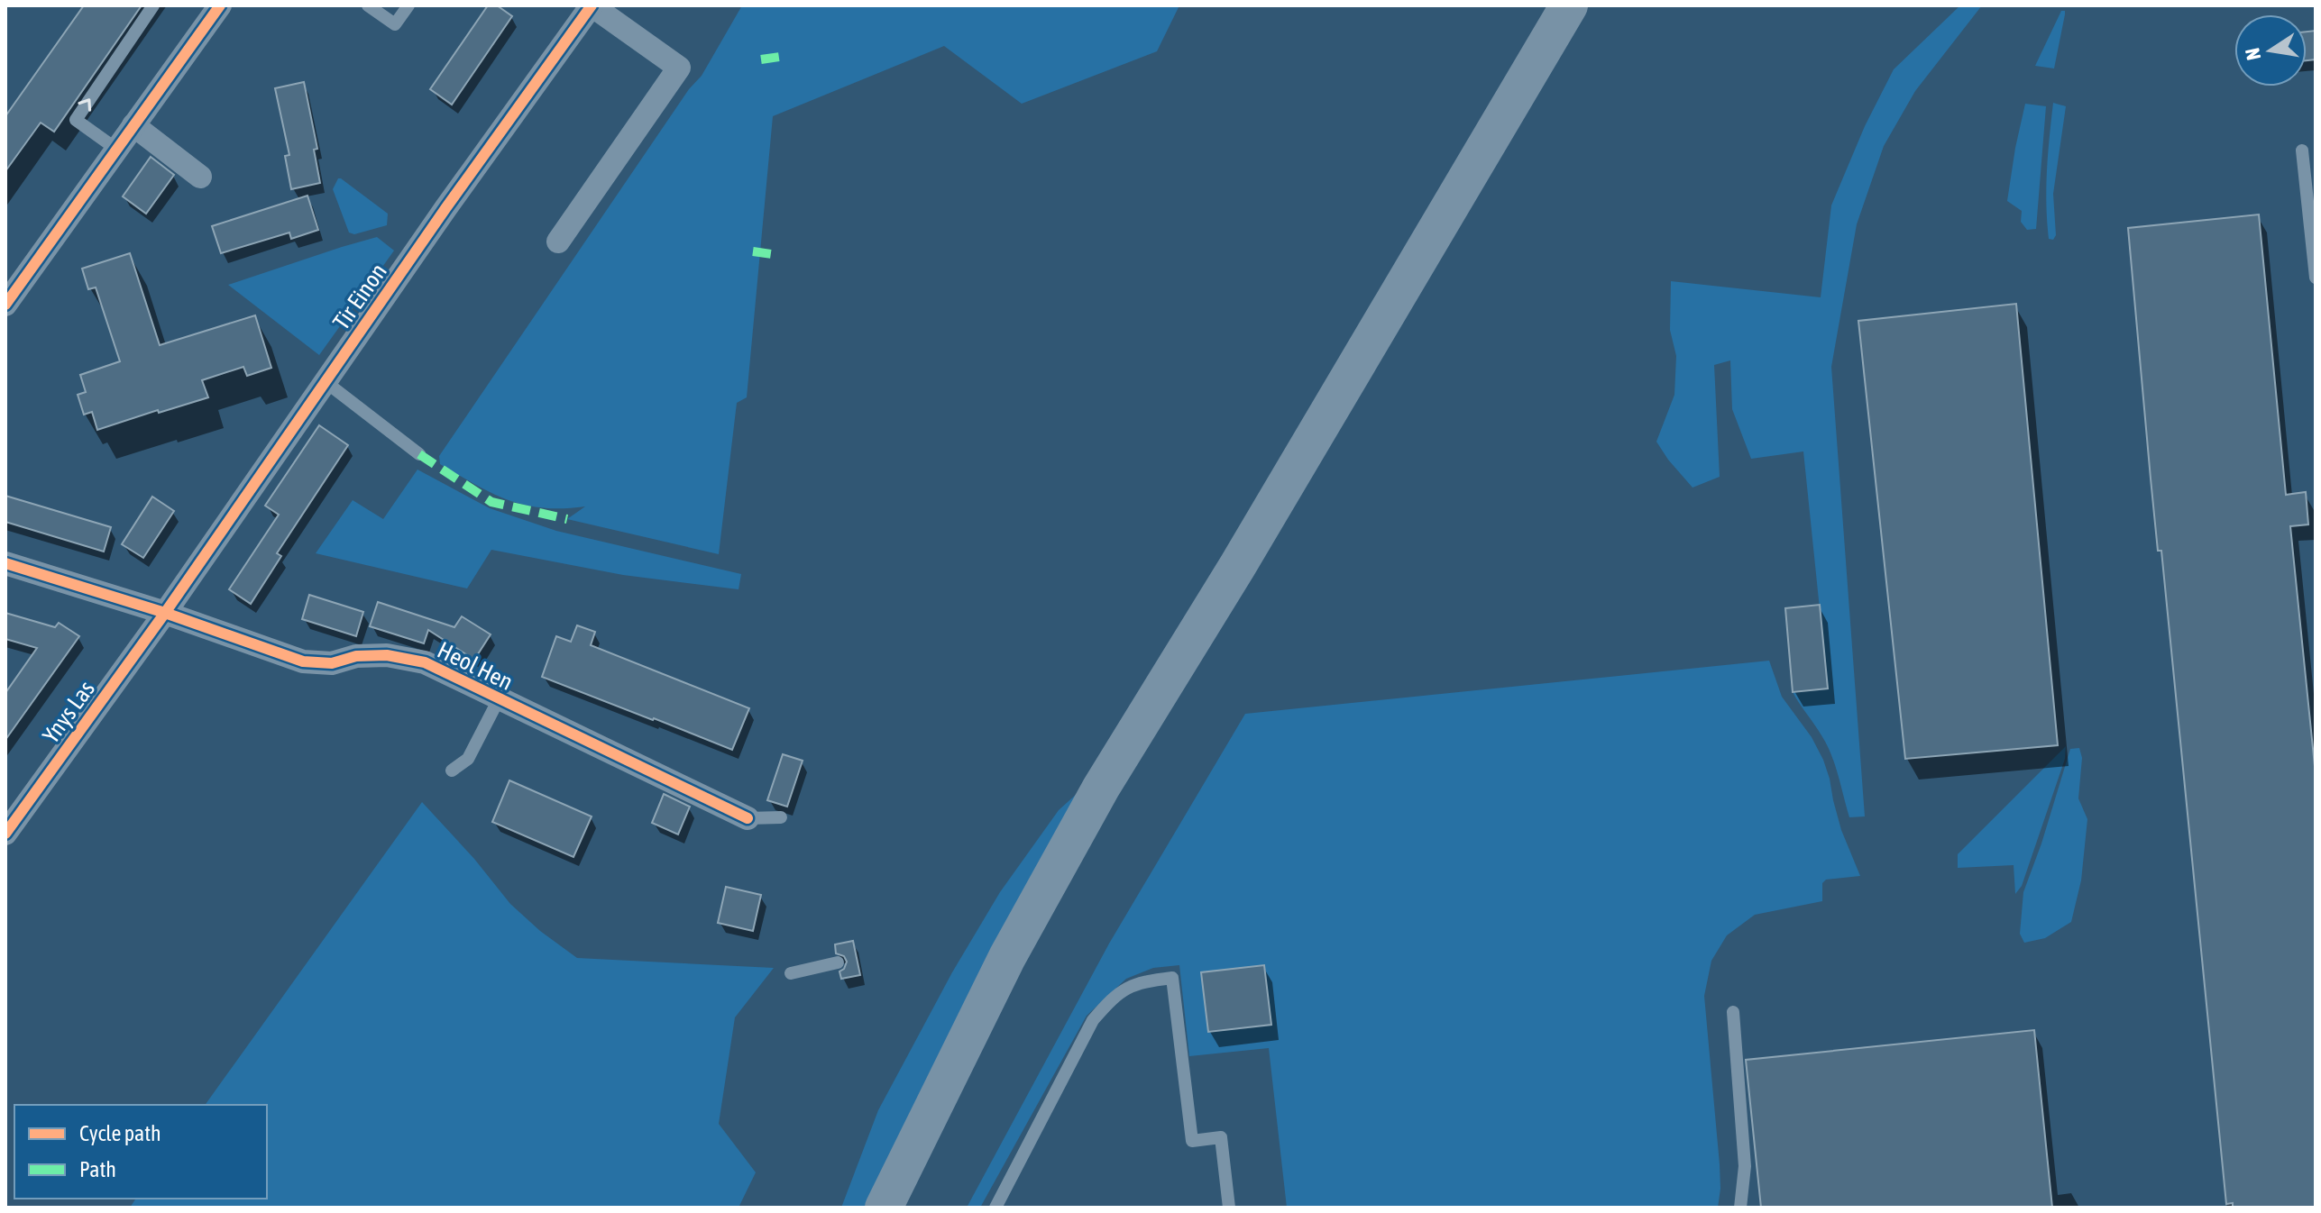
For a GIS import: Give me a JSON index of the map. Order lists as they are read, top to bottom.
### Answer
{
  "streets": {
    "street": ["Tir Einon", "Heol Hen", "Ynys Las"]
  },
  "crossings": [
    ["Tir Einon", "Heol Hen"],
    ["Tir Einon", "Ynys Las"],
    ["Heol Hen", "Ynys Las"]
  ],
  "legend": ["Cycle path", "Path"],
  "north": "left"
}
